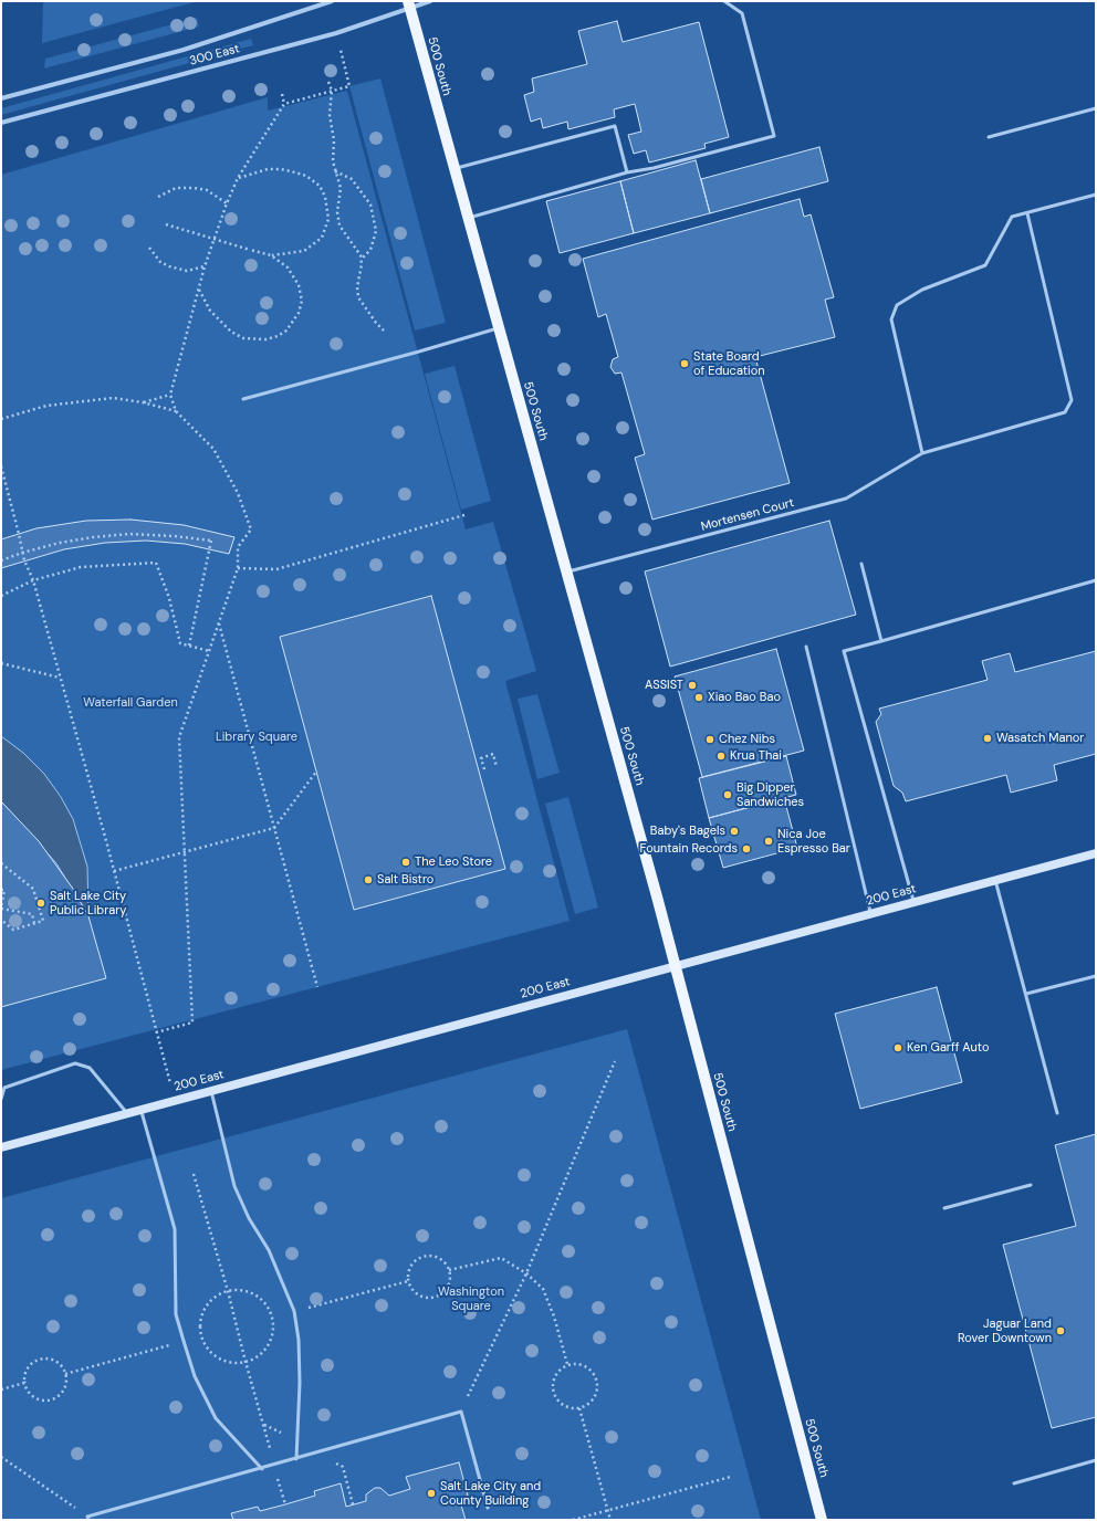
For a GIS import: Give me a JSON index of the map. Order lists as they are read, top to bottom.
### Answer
{
  "streets": {
    "main road": ["500 South"],
    "street": ["300 East", "200 East"],
    "lane": ["Mortensen Court"]
  },
  "crossings": [
    ["300 East", "500 South"],
    ["500 South", "Mortensen Court"],
    ["500 South", "200 East"]
  ],
  "parks": ["Waterfall Garden", "Library Square", "Washington Square"],
  "places": [
    "State Board of Education",
    "ASSIST",
    "Xiao Bao Bao",
    "Wasatch Manor",
    "Chez Nibs",
    "Krua Thai",
    "Big Dipper Sandwiches",
    "Baby's Bagels",
    "Nica Joe Espresso Bar",
    "Fountain Records",
    "The Leo Store",
    "Salt Bistro",
    "Salt Lake City Public Library",
    "Ken Garff Auto",
    "Jaguar Land Rover Downtown",
    "Salt Lake City and County Building"
  ]
}
